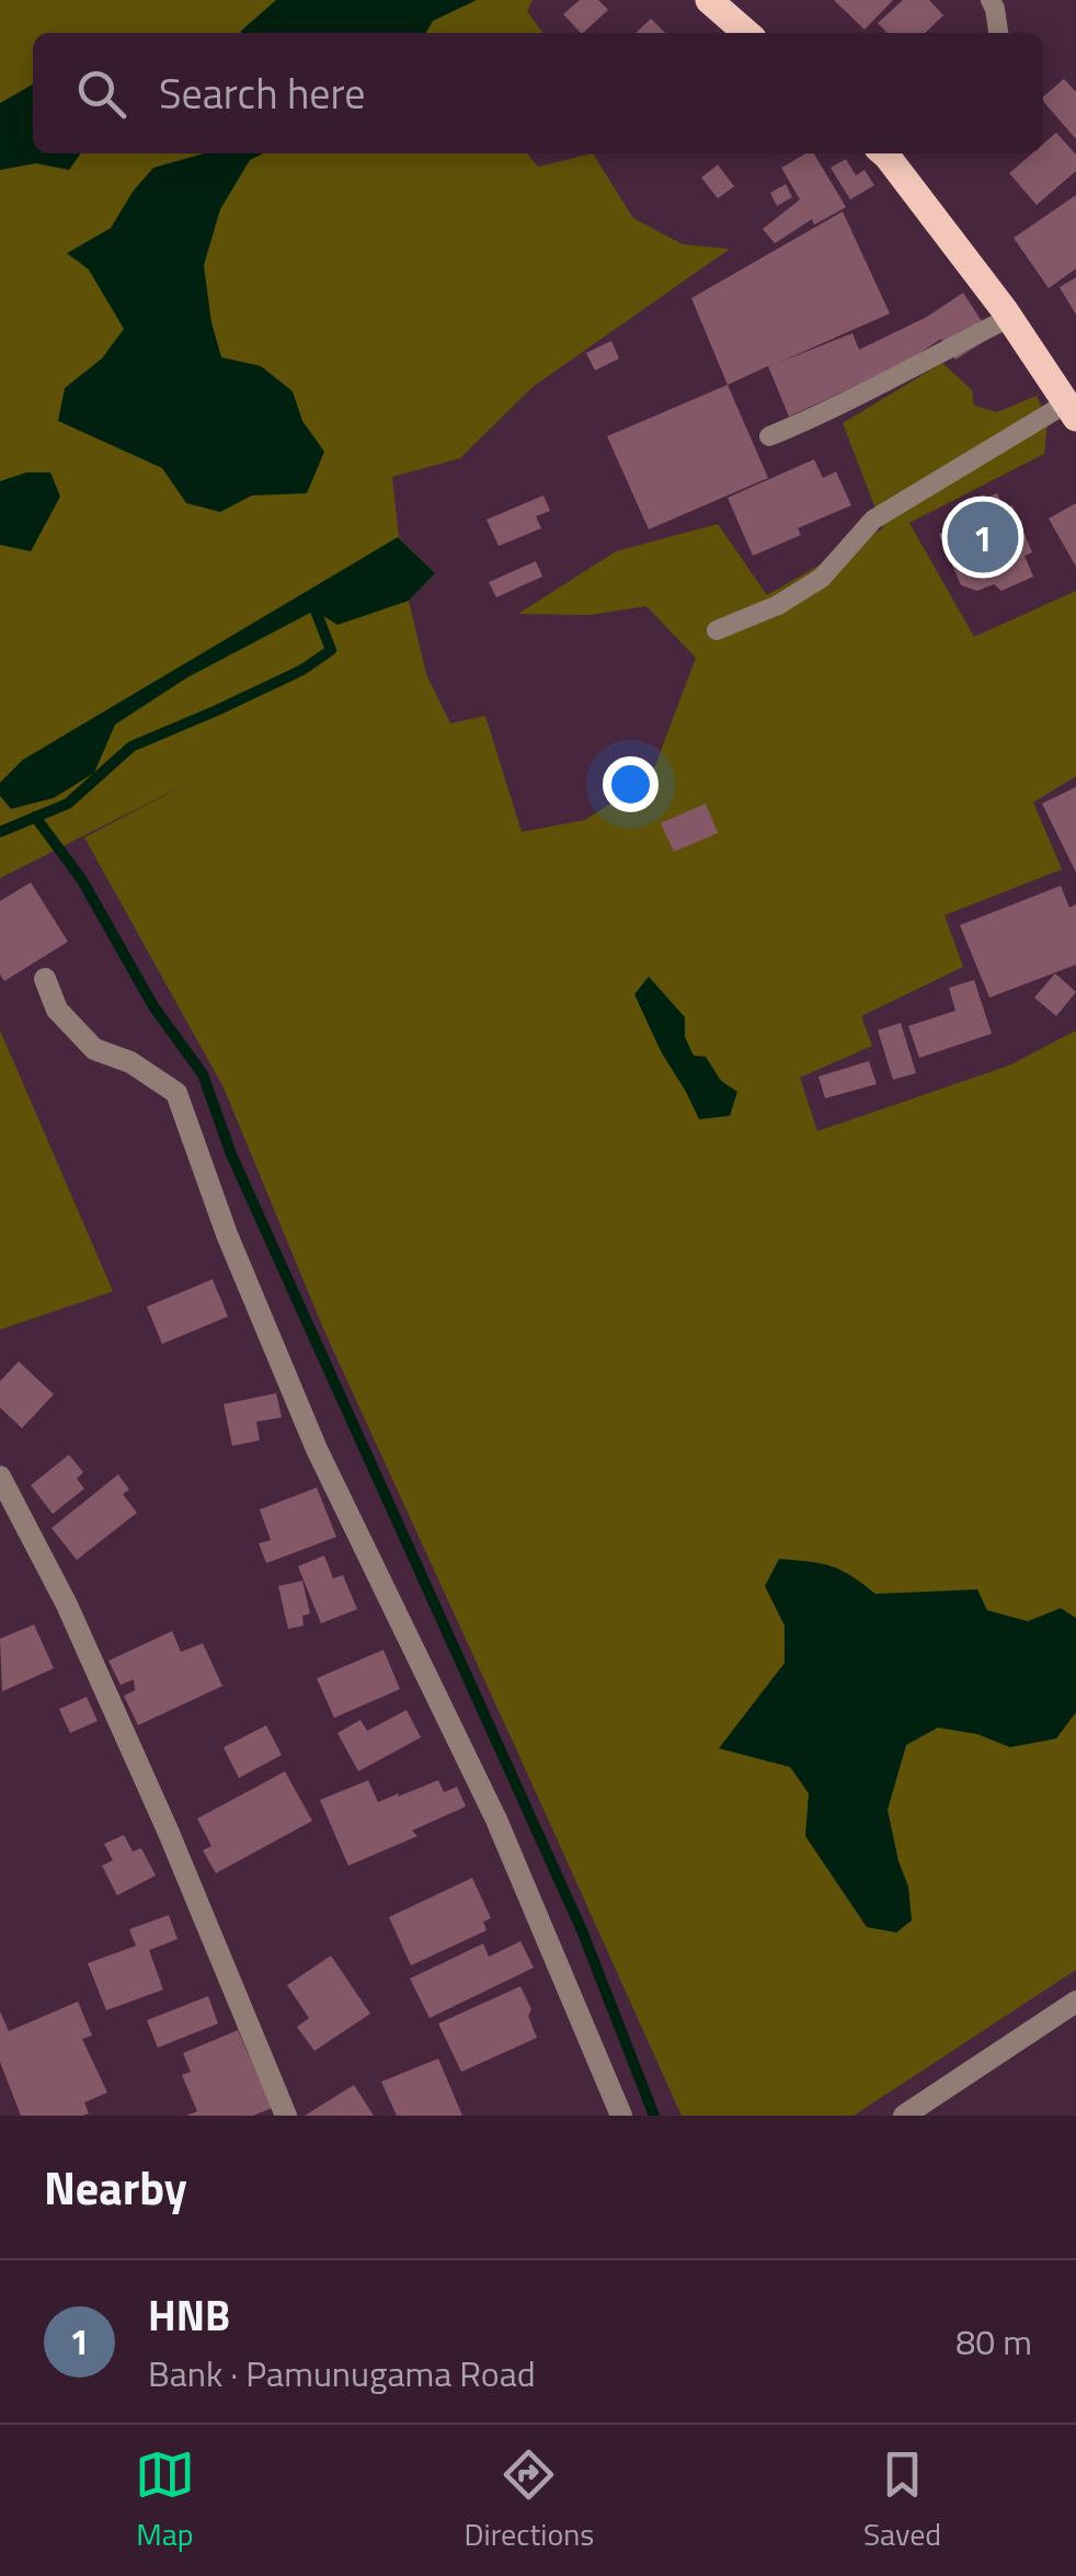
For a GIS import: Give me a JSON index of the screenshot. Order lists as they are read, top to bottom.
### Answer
{
  "page": {
    "search": "Search here",
    "pins": "1",
    "heading": "Nearby",
    "list": [
      {
        "mark": "1",
        "name": "HNB",
        "note": "Bank · Pamunugama Road",
        "value": "80 m"
      }
    ],
    "nav": ["Map", "Directions", "Saved"]
  }
}
